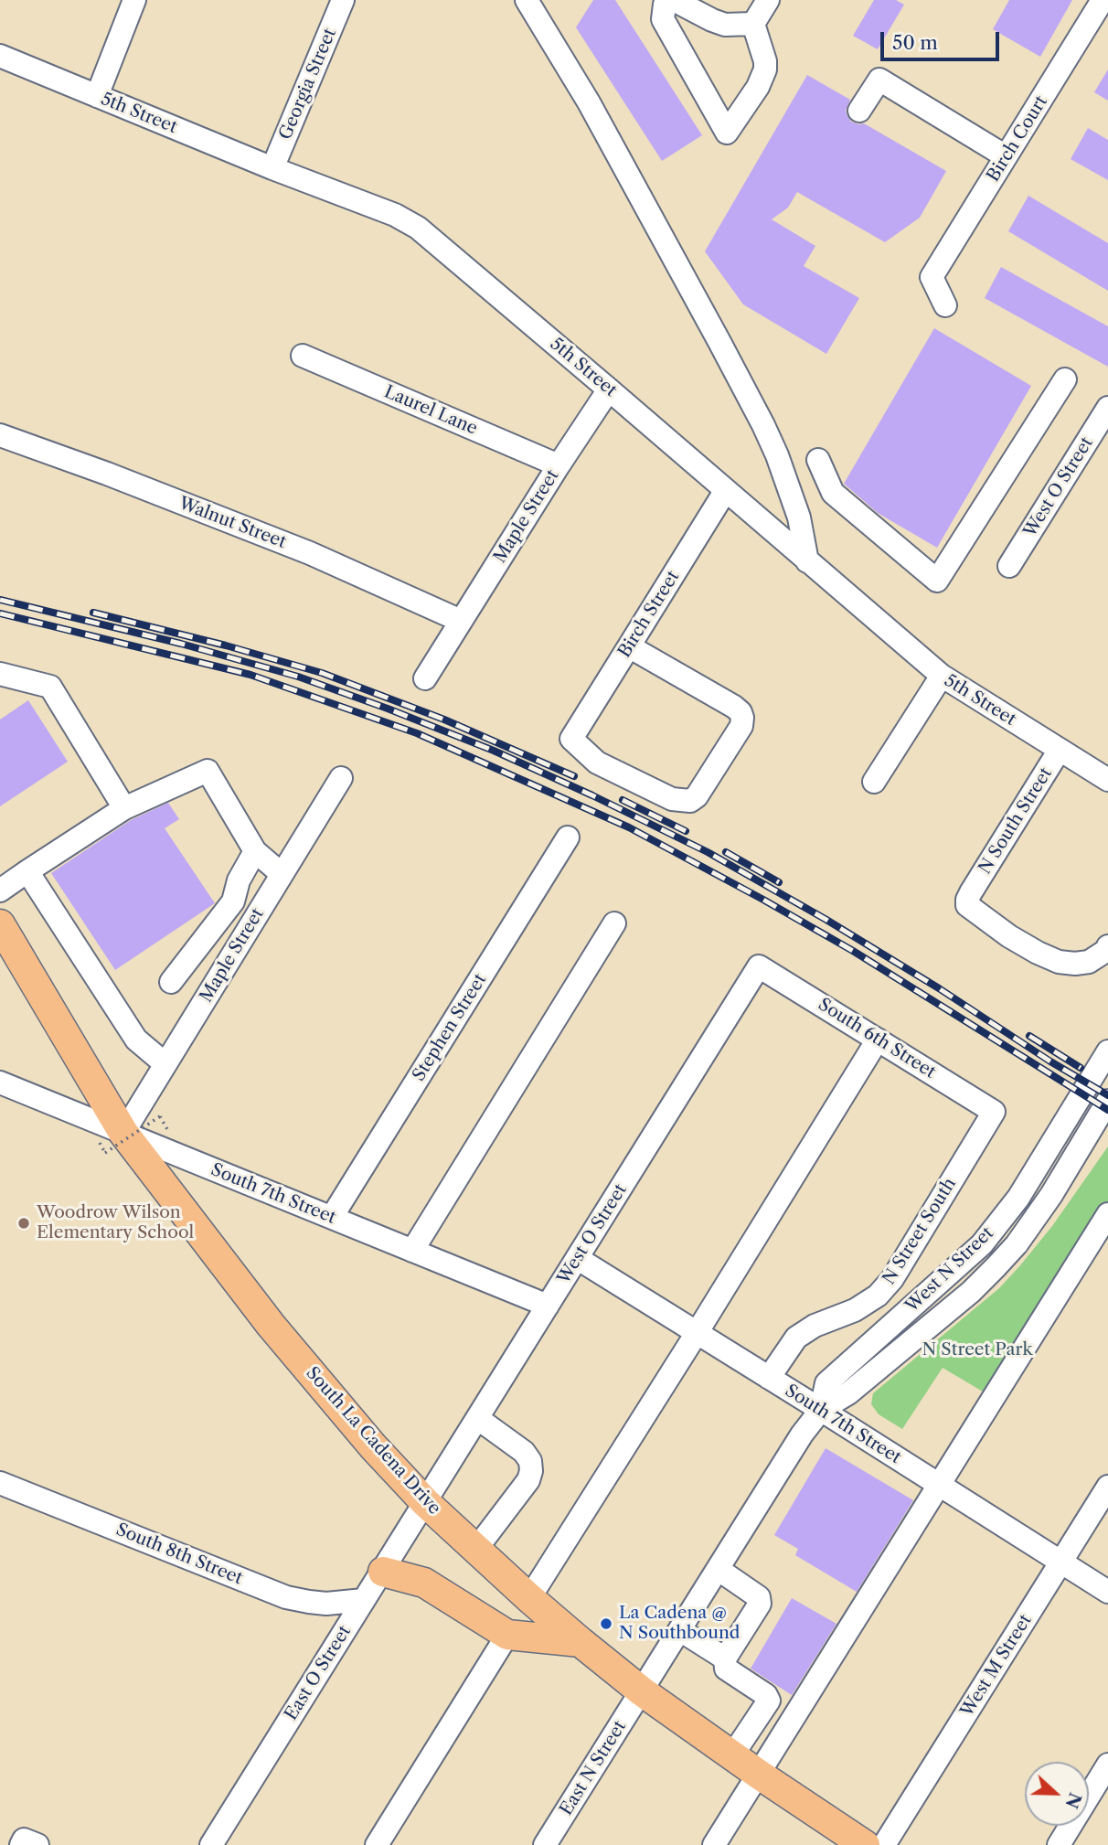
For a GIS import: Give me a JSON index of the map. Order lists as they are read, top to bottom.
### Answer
{
  "streets": {
    "main road": ["South La Cadena Drive"],
    "street": [
      "Georgia Street",
      "5th Street",
      "Birch Court",
      "Laurel Lane",
      "West O Street",
      "Maple Street",
      "Walnut Street",
      "Birch Street",
      "N South Street",
      "Stephen Street",
      "South 6th Street",
      "South 7th Street",
      "N Street South",
      "West N Street",
      "South 8th Street",
      "West M Street",
      "East O Street",
      "East N Street"
    ]
  },
  "crossings": [
    ["Georgia Street", "5th Street"],
    ["5th Street", "Maple Street"],
    ["5th Street", "Birch Street"],
    ["5th Street", "N South Street"],
    ["Laurel Lane", "Maple Street"],
    ["West O Street", "South 6th Street"],
    ["West O Street", "South 7th Street"],
    ["West O Street", "South La Cadena Drive"],
    ["West O Street", "East O Street"],
    ["Maple Street", "Walnut Street"],
    ["Maple Street", "South 7th Street"],
    ["Maple Street", "South La Cadena Drive"],
    ["Stephen Street", "South 7th Street"],
    ["South 6th Street", "N Street South"],
    ["South 7th Street", "N Street South"],
    ["South 7th Street", "West N Street"],
    ["South 7th Street", "South La Cadena Drive"],
    ["South 7th Street", "West M Street"],
    ["West N Street", "South La Cadena Drive"],
    ["West N Street", "East N Street"],
    ["South La Cadena Drive", "East O Street"],
    ["South La Cadena Drive", "East N Street"],
    ["South 8th Street", "East O Street"]
  ],
  "parks": ["N Street Park"],
  "places": ["Woodrow Wilson Elementary School", "La Cadena @ N Southbound"],
  "scale_bar": "50 m",
  "north": "right"
}
